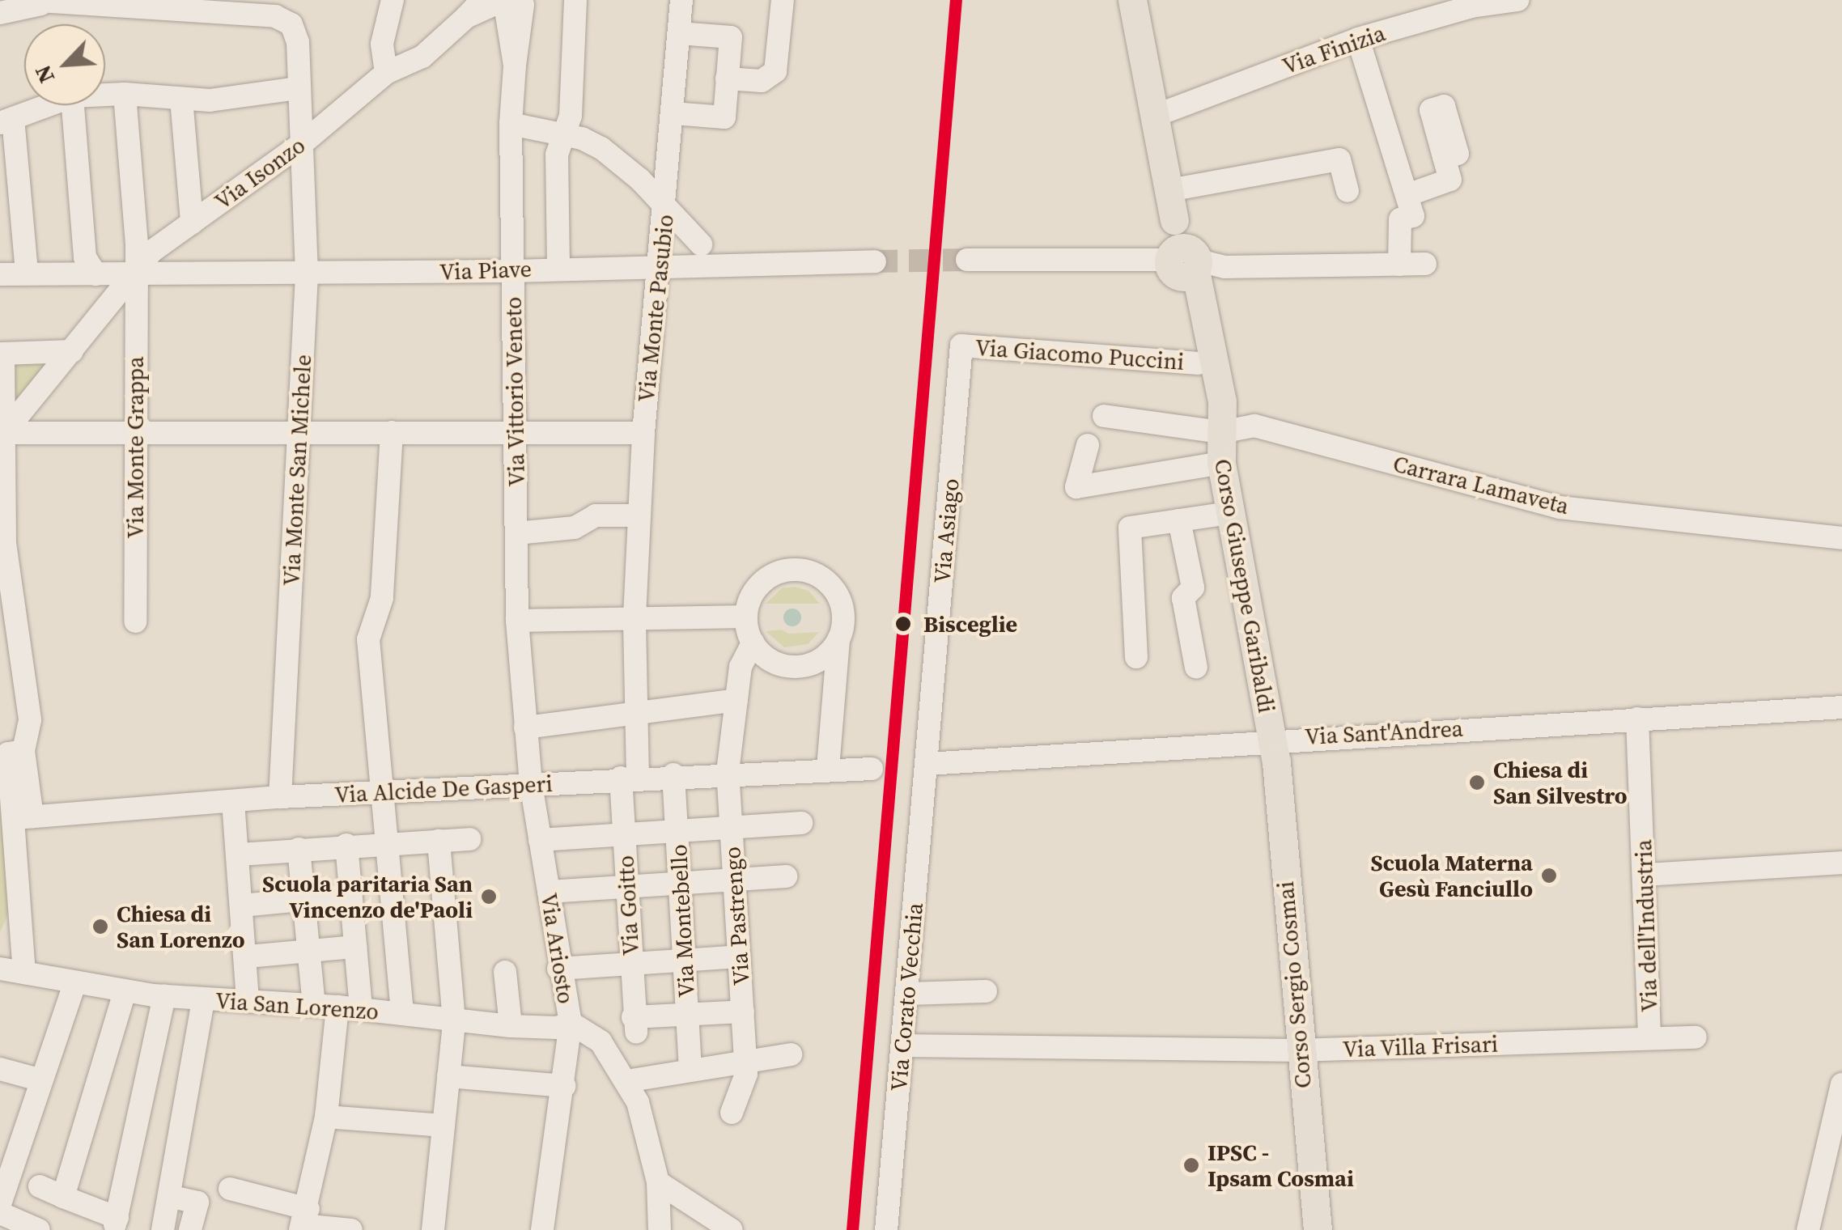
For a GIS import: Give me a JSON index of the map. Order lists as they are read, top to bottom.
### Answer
{
  "streets": {
    "main road": ["Corso Giuseppe Garibaldi", "Corso Sergio Cosmai"],
    "street": [
      "Via Finizia",
      "Via Isonzo",
      "Via Piave",
      "Via Monte Pasubio",
      "Via Giacomo Puccini",
      "Via Vittorio Veneto",
      "Via Monte Grappa",
      "Via Monte San Michele",
      "Carrara Lamaveta",
      "Via Asiago",
      "Via Sant'Andrea",
      "Via Alcide De Gasperi",
      "Via Goitto",
      "Via Pastrengo",
      "Via Montebello",
      "Via dell'Industria",
      "Via Ariosto",
      "Via Corato Vecchia",
      "Via San Lorenzo",
      "Via Villa Frisari"
    ]
  },
  "crossings": [
    ["Via Finizia", "Corso Giuseppe Garibaldi"],
    ["Via Isonzo", "Via Piave"],
    ["Via Isonzo", "Via Vittorio Veneto"],
    ["Via Isonzo", "Via Monte Grappa"],
    ["Via Isonzo", "Via Monte San Michele"],
    ["Via Piave", "Via Monte Pasubio"],
    ["Via Piave", "Via Vittorio Veneto"],
    ["Via Piave", "Via Monte Grappa"],
    ["Via Piave", "Via Monte San Michele"],
    ["Via Monte Pasubio", "Via Goitto"],
    ["Via Giacomo Puccini", "Via Asiago"],
    ["Via Giacomo Puccini", "Corso Giuseppe Garibaldi"],
    ["Via Vittorio Veneto", "Via Ariosto"],
    ["Via Monte San Michele", "Via Alcide De Gasperi"],
    ["Carrara Lamaveta", "Corso Giuseppe Garibaldi"],
    ["Via Asiago", "Via Sant'Andrea"],
    ["Via Asiago", "Via Corato Vecchia"],
    ["Corso Giuseppe Garibaldi", "Via Sant'Andrea"],
    ["Corso Giuseppe Garibaldi", "Corso Sergio Cosmai"],
    ["Via Sant'Andrea", "Via dell'Industria"],
    ["Via Sant'Andrea", "Corso Sergio Cosmai"],
    ["Via Sant'Andrea", "Via Corato Vecchia"],
    ["Via Alcide De Gasperi", "Via Goitto"],
    ["Via Alcide De Gasperi", "Via Pastrengo"],
    ["Via Alcide De Gasperi", "Via Montebello"],
    ["Via Alcide De Gasperi", "Via Ariosto"],
    ["Via Goitto", "Via Montebello"],
    ["Via dell'Industria", "Via Villa Frisari"],
    ["Via Ariosto", "Via San Lorenzo"],
    ["Corso Sergio Cosmai", "Via Villa Frisari"],
    ["Via Corato Vecchia", "Via Villa Frisari"]
  ],
  "places": [
    "Bisceglie",
    "Chiesa di San Silvestro",
    "Scuola Materna Gesù Fanciullo",
    "Scuola paritaria San Vincenzo de'Paoli",
    "Chiesa di San Lorenzo",
    "IPSC - Ipsam Cosmai"
  ],
  "north": "bottom left"
}
